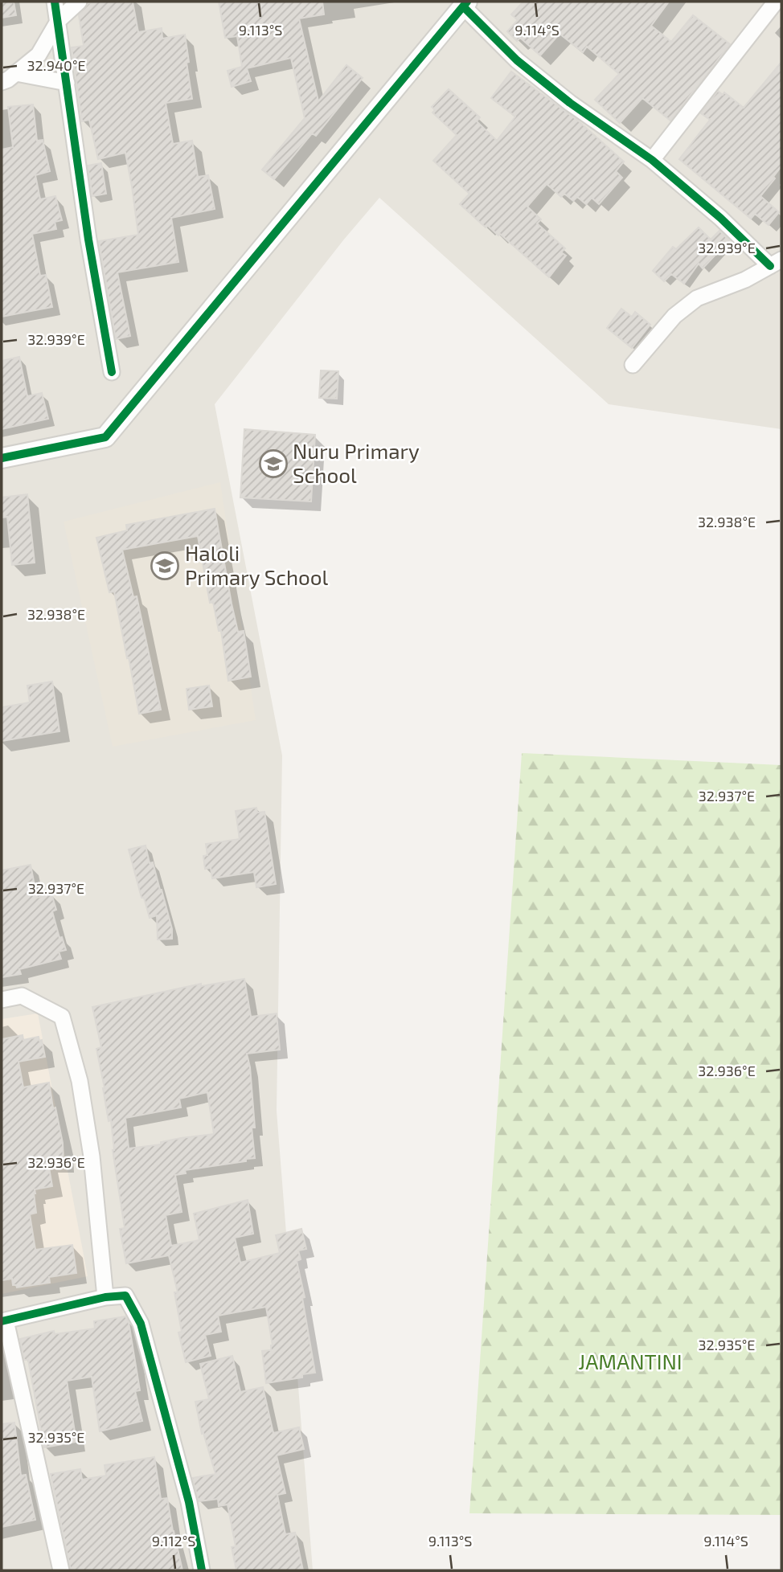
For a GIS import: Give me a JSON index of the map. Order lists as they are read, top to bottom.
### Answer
{
  "parks": ["JAMANTINI"],
  "places": {
    "school or university": ["Nuru Primary School", "Haloli Primary School"]
  },
  "coordinates": [
    "9.113°S",
    "9.114°S",
    "32.940°E",
    "32.939°E",
    "32.938°E",
    "32.937°E",
    "32.936°E",
    "32.935°E",
    "9.112°S"
  ]
}
